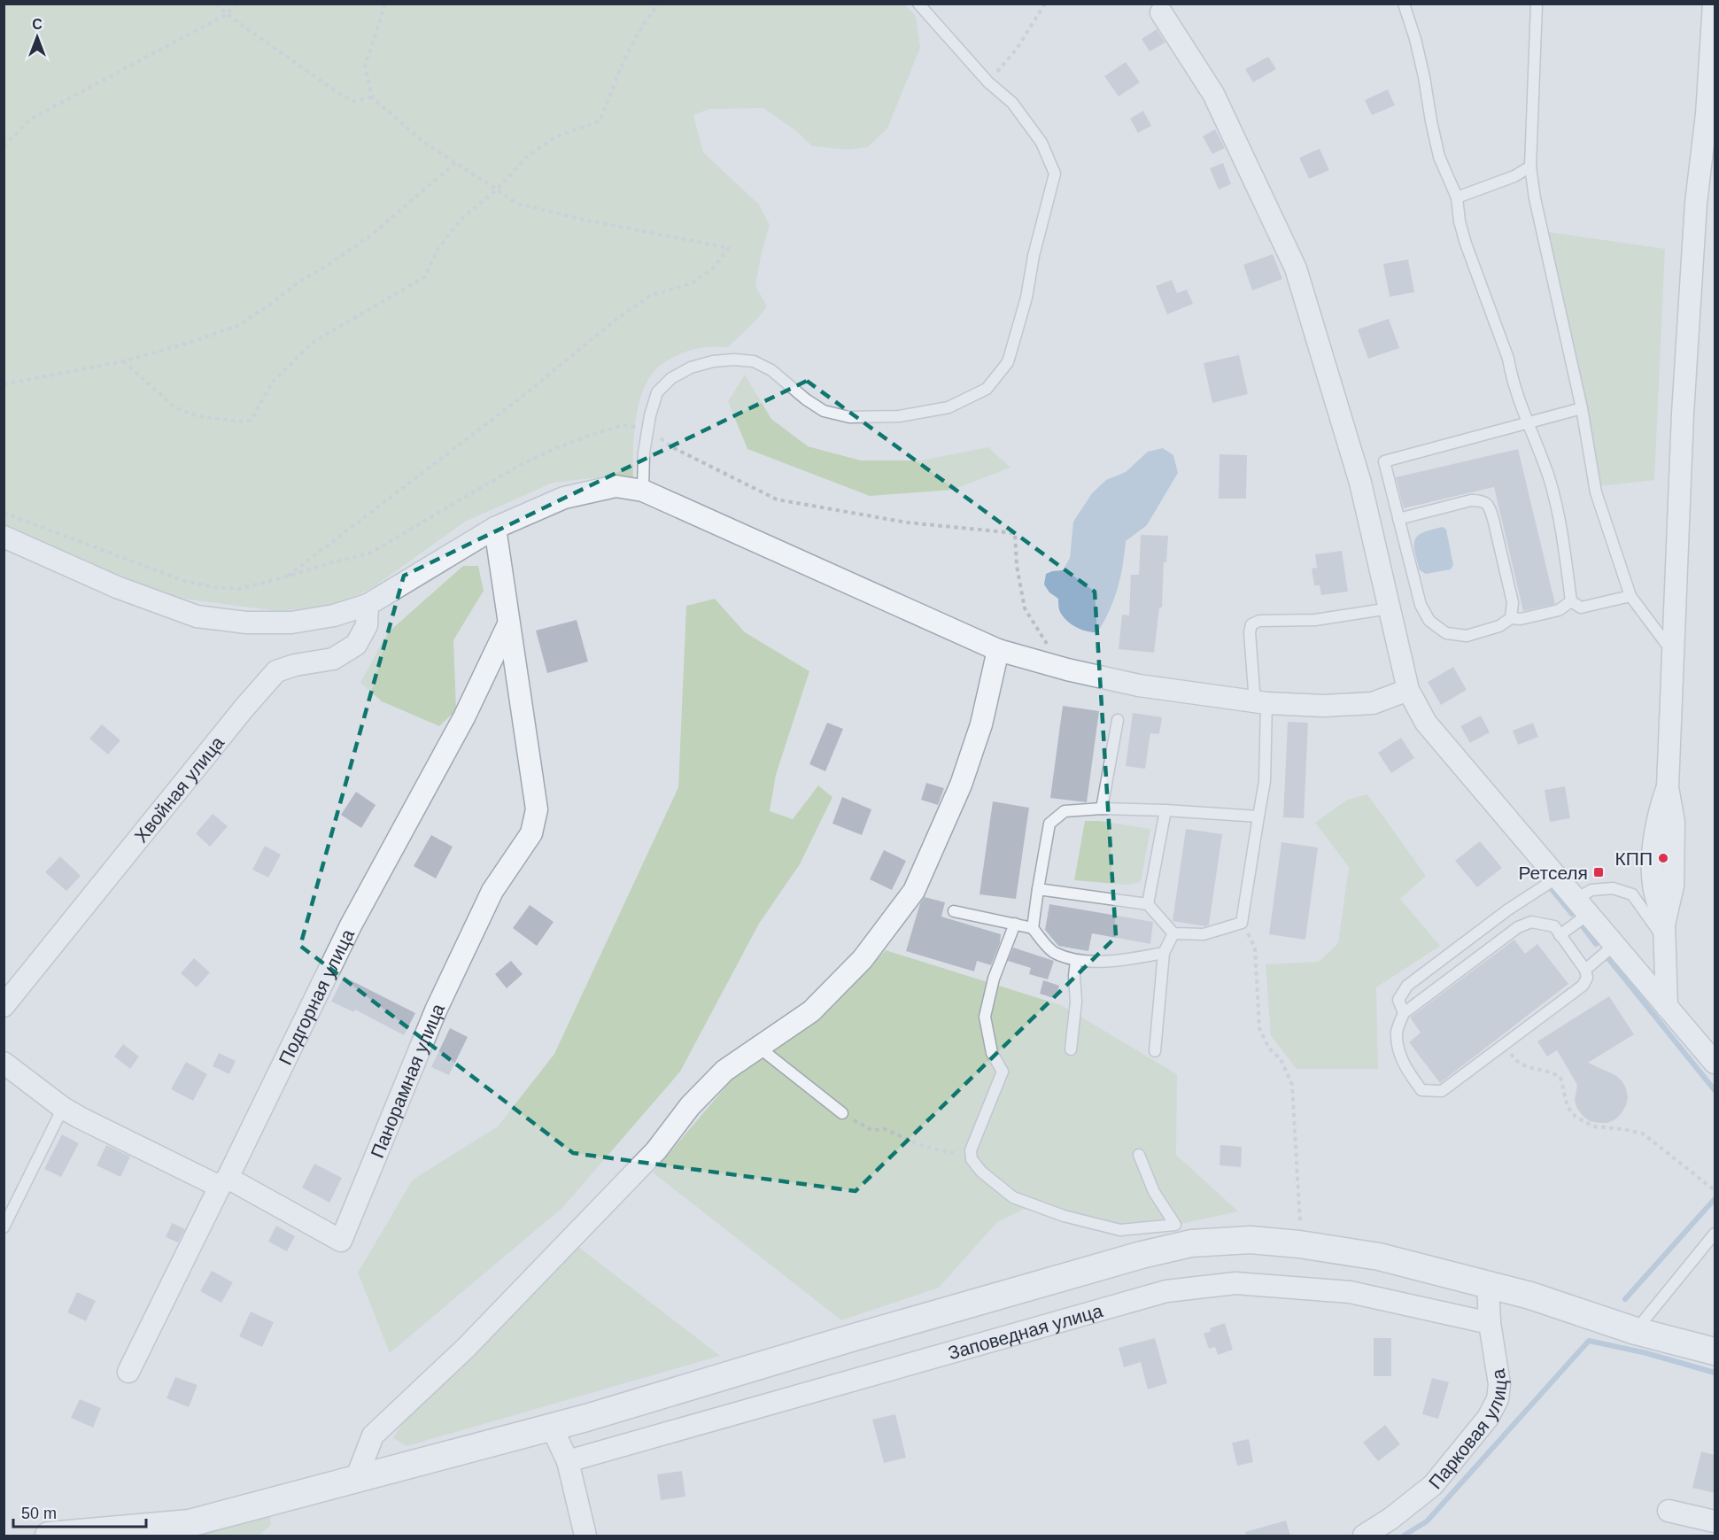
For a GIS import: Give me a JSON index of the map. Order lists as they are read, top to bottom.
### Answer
{
  "streets": {
    "street": [
      "Хвойная улица",
      "Подгорная улица",
      "Панорамная улица",
      "Заповедная улица",
      "Парковая улица"
    ]
  },
  "crossings": [
    ["Подгорная улица", "Панорамная улица"],
    ["Заповедная улица", "Парковая улица"]
  ],
  "places": {
    "other": ["КПП"],
    "transit": ["Ретселя"]
  },
  "scale_bar": "50 m",
  "north": "top"
}
